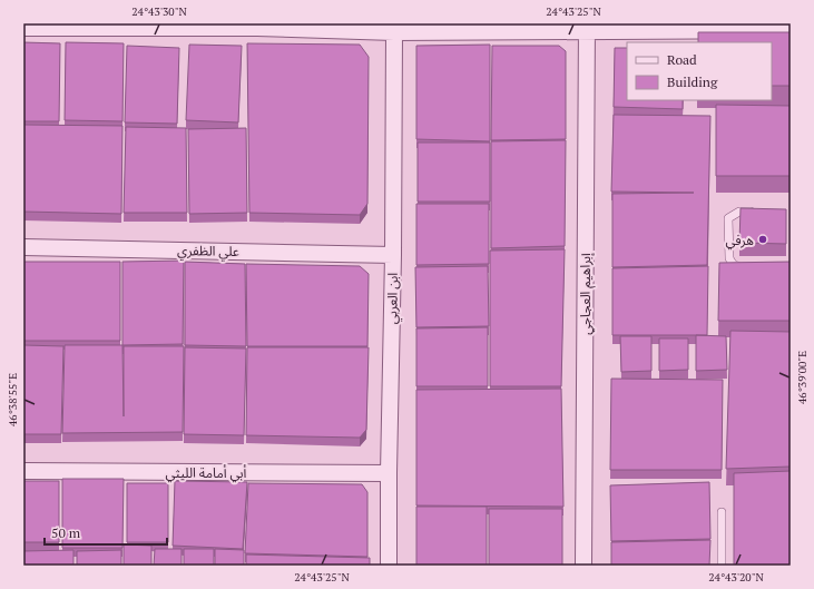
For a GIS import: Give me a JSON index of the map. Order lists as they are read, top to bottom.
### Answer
{
  "streets": {
    "street": [
      "علي الظفري",
      "إبراهيم العجاجي",
      "ابن العربي",
      "أبي أمامة الليثي"
    ]
  },
  "crossings": [
    ["علي الظفري", "ابن العربي"],
    ["ابن العربي", "أبي أمامة الليثي"]
  ],
  "places": ["هرفي"],
  "legend": ["Road", "Building"],
  "scale_bar": "50 m",
  "coordinates": [
    "24°43'30\"N",
    "24°43'25\"N",
    "46°39'00\"E",
    "46°38'55\"E",
    "24°43'20\"N"
  ]
}
